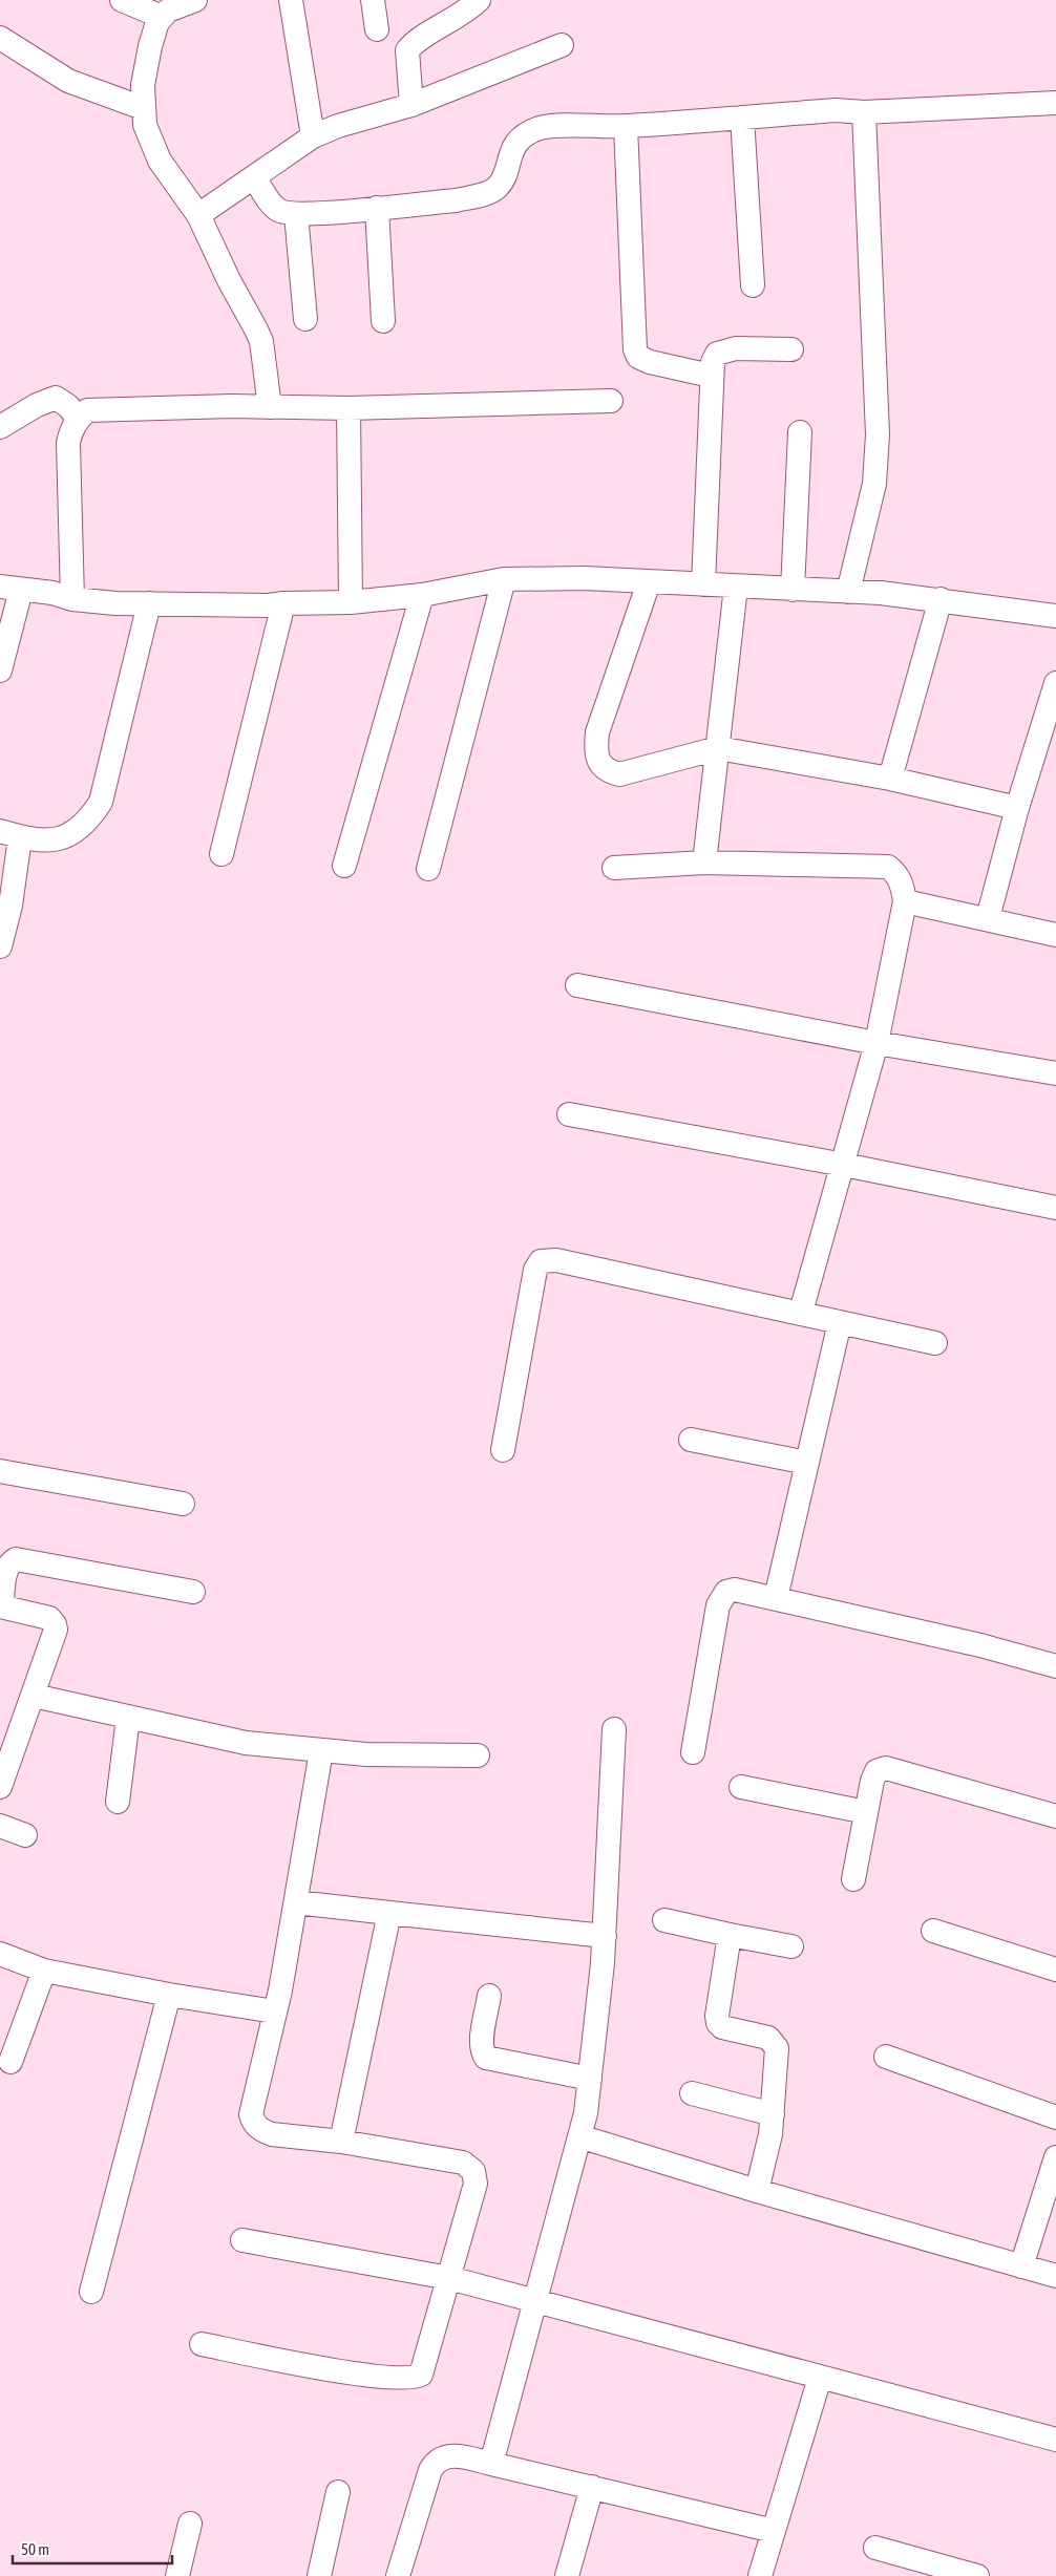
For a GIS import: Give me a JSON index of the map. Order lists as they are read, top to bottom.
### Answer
{
  "scale_bar": "50 m"
}
